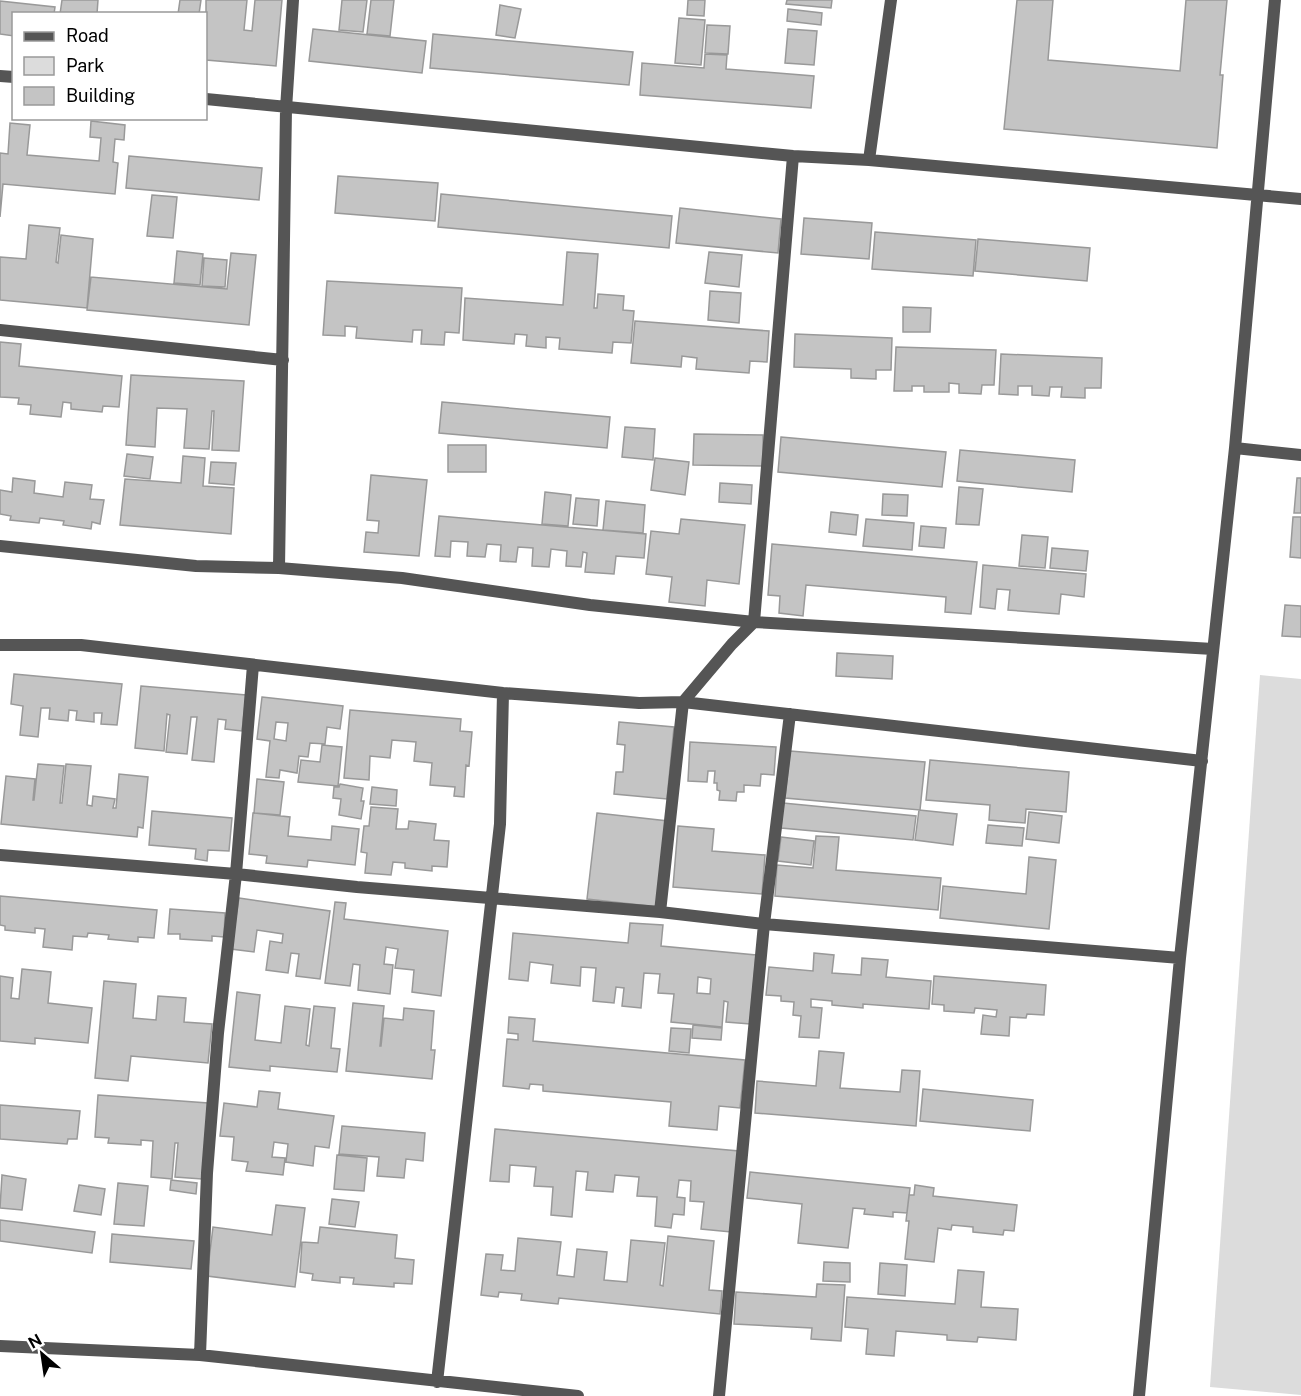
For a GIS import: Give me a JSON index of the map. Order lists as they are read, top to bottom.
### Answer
{
  "legend": ["Road", "Park", "Building"],
  "north": "top left"
}
